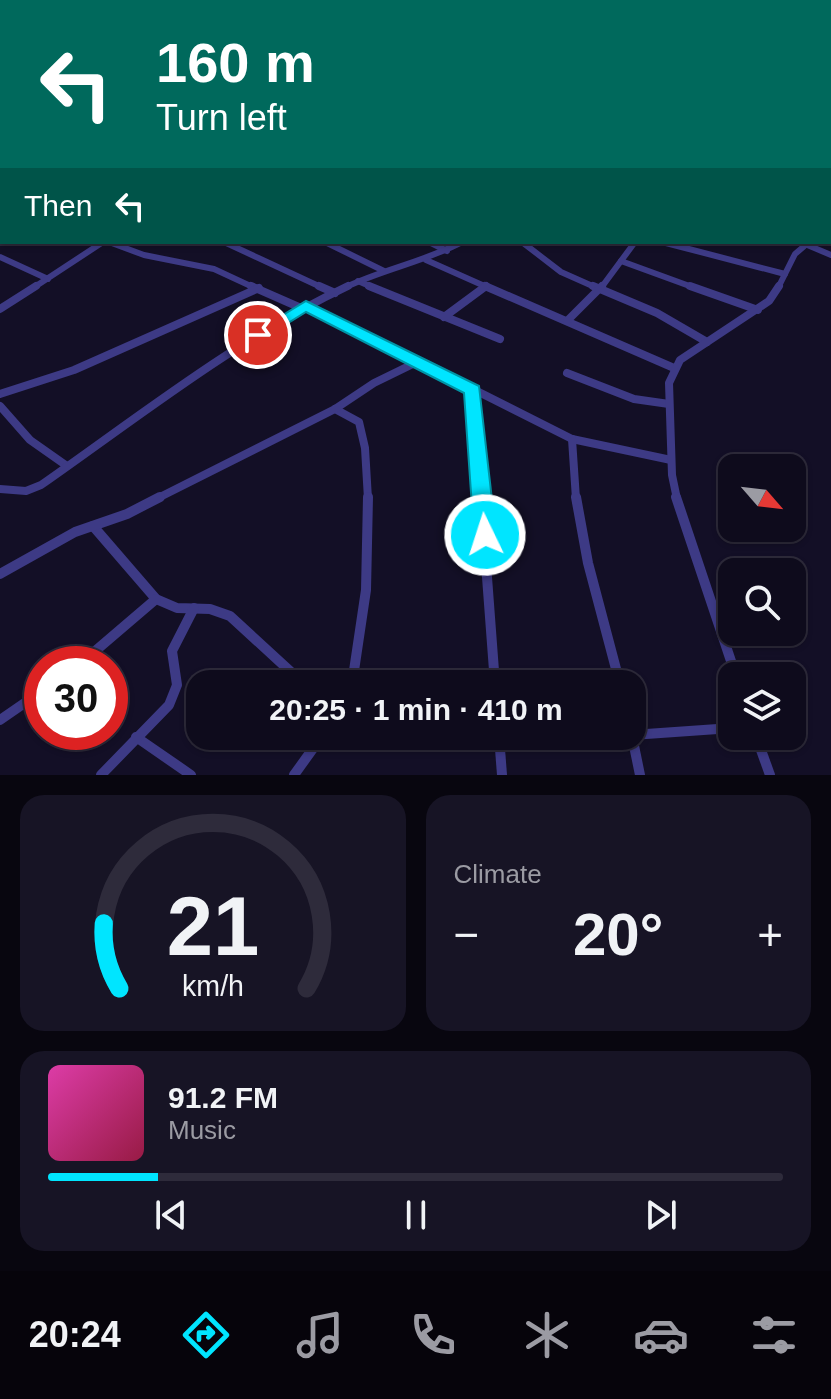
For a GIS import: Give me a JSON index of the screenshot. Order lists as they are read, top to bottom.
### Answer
{
  "north": "bottom right",
  "page": {
    "turn": ["160 m", "Turn left"],
    "then": "Then",
    "limit": "30",
    "trip": "20:25 · 1 min · 410 m",
    "tile": "Climate",
    "heat": ["−", "20°", "+"],
    "song": ["91.2 FM", "Music"],
    "tabs": "20:24",
    "gauge": ["21", "km/h"]
  }
}
